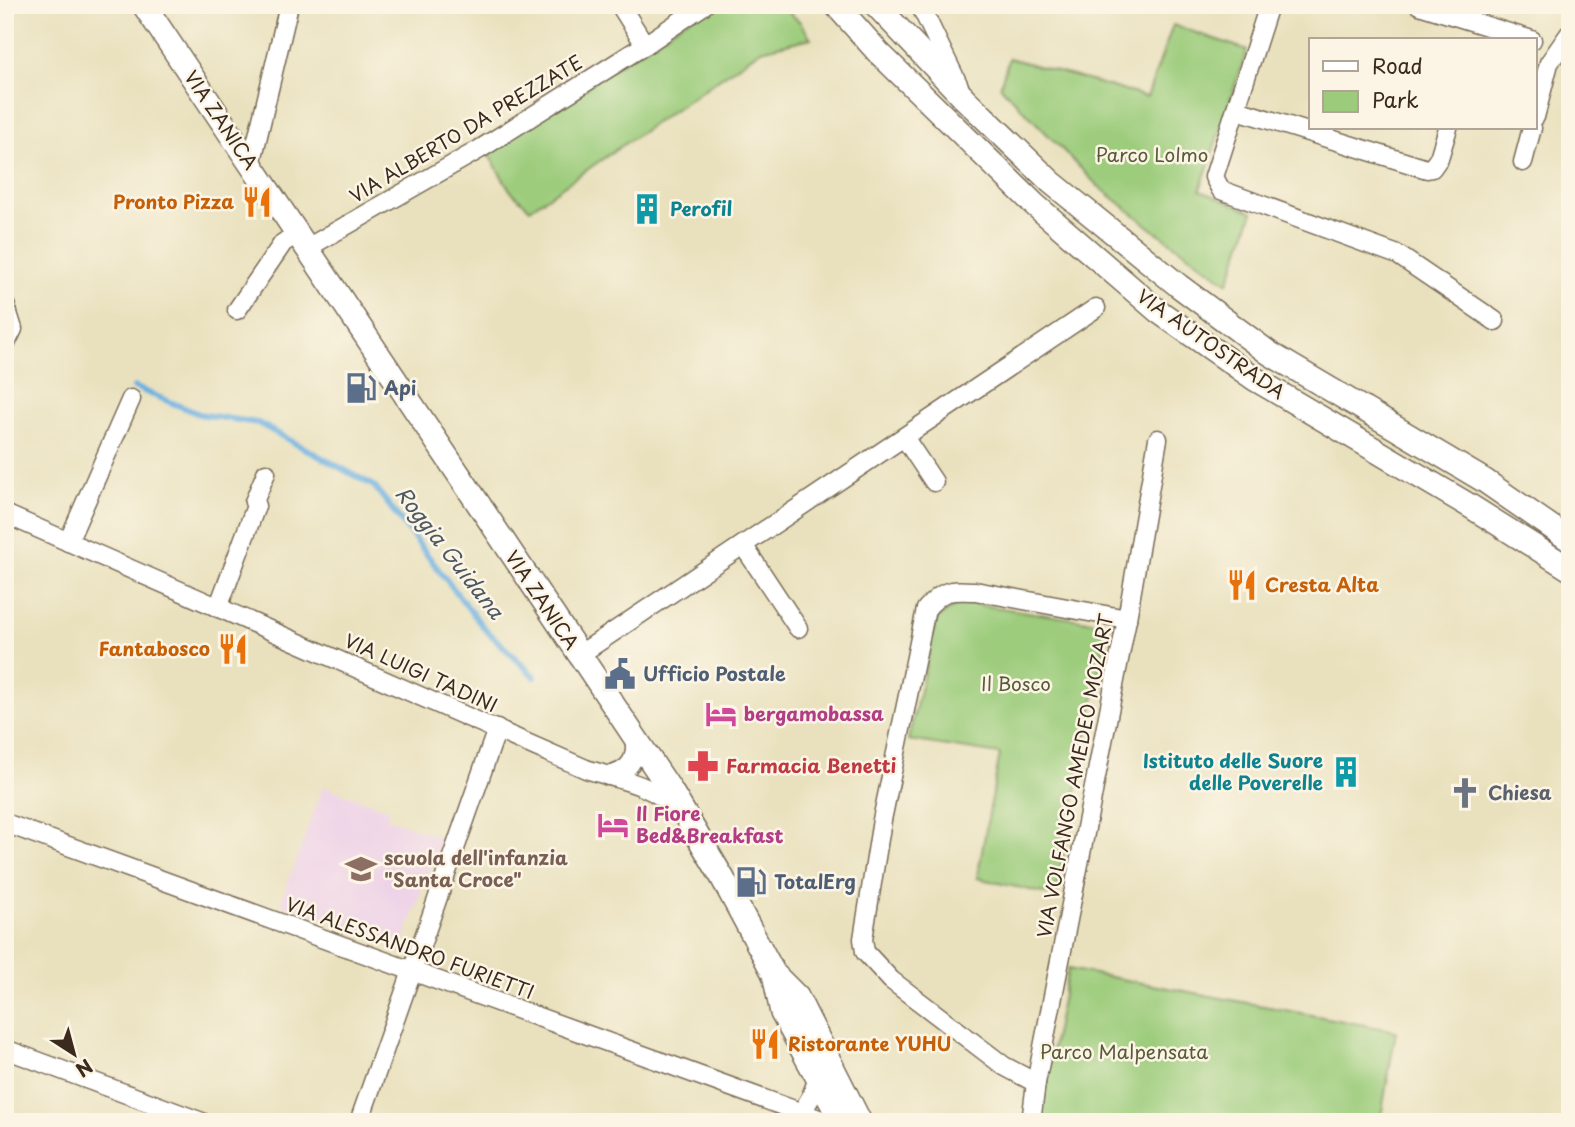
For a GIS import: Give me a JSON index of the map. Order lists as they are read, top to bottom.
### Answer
{
  "streets": {
    "main road": ["VIA ZANICA", "VIA AUTOSTRADA"],
    "street": [
      "VIA ALBERTO DA PREZZATE",
      "VIA LUIGI TADINI",
      "VIA VOLFANGO AMEDEO MOZART",
      "VIA ALESSANDRO FURIETTI"
    ]
  },
  "crossings": [
    ["VIA ZANICA", "VIA ALBERTO DA PREZZATE"],
    ["VIA ZANICA", "VIA LUIGI TADINI"],
    ["VIA ZANICA", "VIA ALESSANDRO FURIETTI"]
  ],
  "water": ["Roggia Guidana"],
  "parks": ["Parco Lolmo", "Il Bosco", "Parco Malpensata"],
  "places": {
    "restaurant": [
      "Pronto Pizza",
      "Cresta Alta",
      "Fantabosco",
      "Ristorante YUHU"
    ],
    "building": ["Perofil", "Istituto delle Suore delle Poverelle"],
    "fuel station": ["Api", "TotalErg"],
    "public building": ["Ufficio Postale"],
    "hotel": ["bergamobassa", "Il Fiore Bed&Breakfast"],
    "pharmacy": ["Farmacia Benetti"],
    "church": ["Chiesa"],
    "school or university": ["scuola dell'infanzia \"Santa Croce\""]
  },
  "legend": ["Road", "Park"],
  "north": "bottom right"
}
